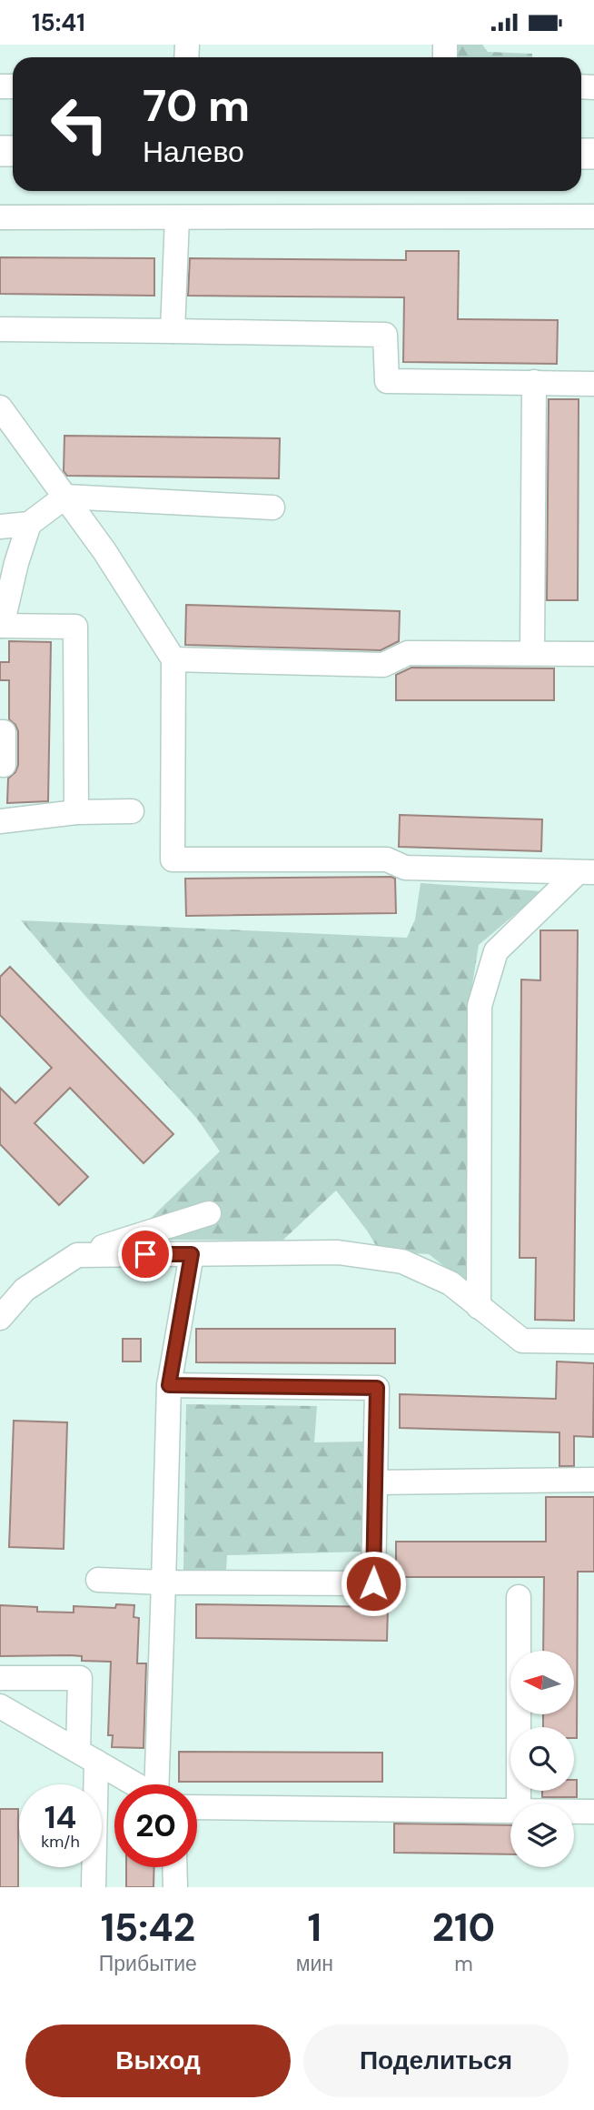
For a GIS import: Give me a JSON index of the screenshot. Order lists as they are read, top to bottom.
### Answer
{
  "north": "left",
  "page": {
    "status": "15:41",
    "turn": ["70 m", "Налево"],
    "speed": "14 km/h",
    "limit": "20",
    "eta": [
      "15:42",
      "Прибытие",
      "1",
      "мин",
      "210",
      "m"
    ],
    "buttons": ["Выход", "Поделиться"]
  }
}
